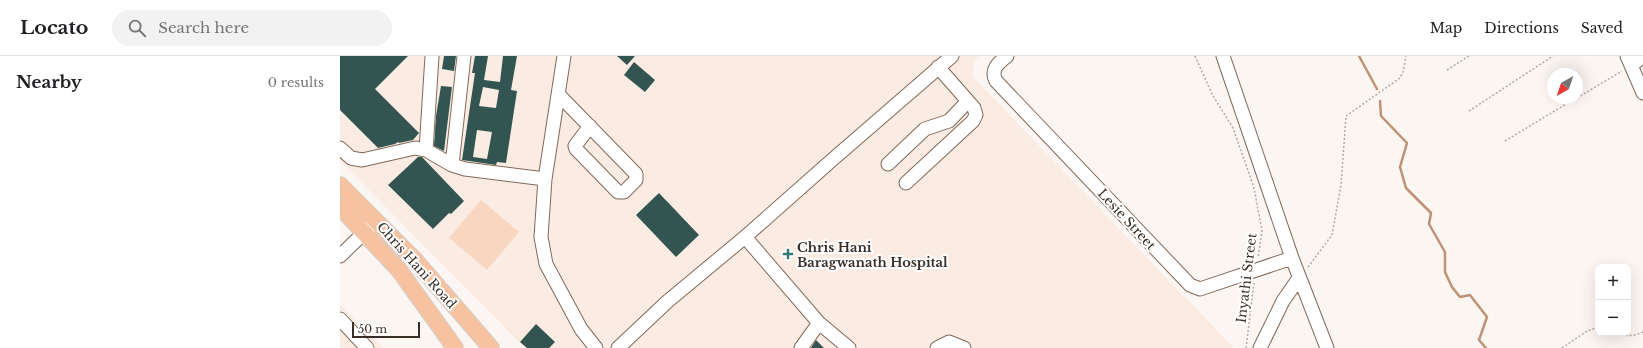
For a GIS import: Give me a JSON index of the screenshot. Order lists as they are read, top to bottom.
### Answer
{
  "streets": {
    "main road": ["Chris Hani Road"],
    "street": ["Lesie Street"],
    "path": ["Inyathi Street"]
  },
  "crossings": [
    ["Lesie Street", "Inyathi Street"]
  ],
  "places": {
    "health": ["Chris Hani Baragwanath Hospital"]
  },
  "scale_bar": "50 m",
  "north": "bottom left",
  "page": {
    "header": "Locato",
    "search": "Search here",
    "nav": ["Map", "Directions", "Saved"],
    "heading": ["Nearby", "0 results"],
    "map_buttons": ["+", "−"],
    "scale": "50 m"
  }
}
